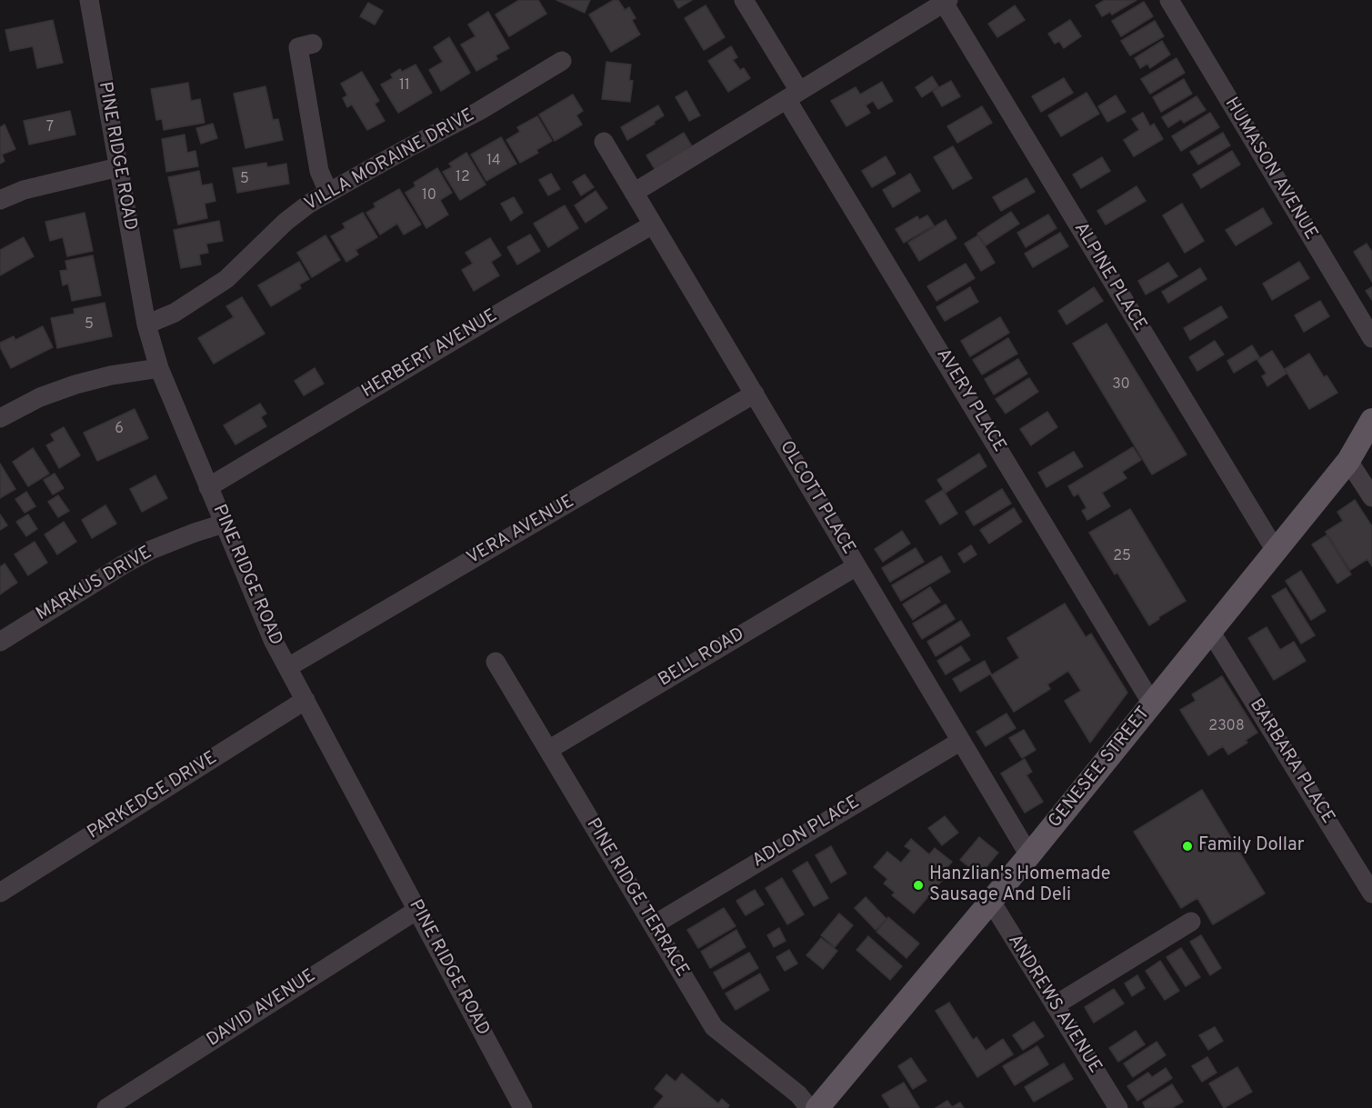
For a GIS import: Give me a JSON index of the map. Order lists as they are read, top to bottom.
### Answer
{
  "streets": {
    "main road": ["GENESEE STREET"],
    "street": [
      "PINE RIDGE ROAD",
      "VILLA MORAINE DRIVE",
      "HUMASON AVENUE",
      "ALPINE PLACE",
      "HERBERT AVENUE",
      "AVERY PLACE",
      "OLCOTT PLACE",
      "VERA AVENUE",
      "MARKUS DRIVE",
      "BELL ROAD",
      "BARBARA PLACE",
      "PARKEDGE DRIVE",
      "ADLON PLACE",
      "PINE RIDGE TERRACE",
      "ANDREWS AVENUE",
      "DAVID AVENUE"
    ]
  },
  "crossings": [
    ["PINE RIDGE ROAD", "VILLA MORAINE DRIVE"],
    ["PINE RIDGE ROAD", "HERBERT AVENUE"],
    ["PINE RIDGE ROAD", "VERA AVENUE"],
    ["PINE RIDGE ROAD", "MARKUS DRIVE"],
    ["PINE RIDGE ROAD", "PARKEDGE DRIVE"],
    ["PINE RIDGE ROAD", "DAVID AVENUE"],
    ["ALPINE PLACE", "GENESEE STREET"],
    ["HERBERT AVENUE", "OLCOTT PLACE"],
    ["AVERY PLACE", "GENESEE STREET"],
    ["OLCOTT PLACE", "VERA AVENUE"],
    ["OLCOTT PLACE", "BELL ROAD"],
    ["OLCOTT PLACE", "GENESEE STREET"],
    ["OLCOTT PLACE", "ADLON PLACE"],
    ["BELL ROAD", "PINE RIDGE TERRACE"],
    ["BARBARA PLACE", "GENESEE STREET"],
    ["GENESEE STREET", "ANDREWS AVENUE"],
    ["ADLON PLACE", "PINE RIDGE TERRACE"]
  ],
  "places": ["Family Dollar", "Hanzlian's Homemade Sausage And Deli"],
  "house_numbers": [
    "11",
    "7",
    "14",
    "12",
    "5",
    "10",
    "5",
    "30",
    "6",
    "25",
    "2308"
  ]
}
